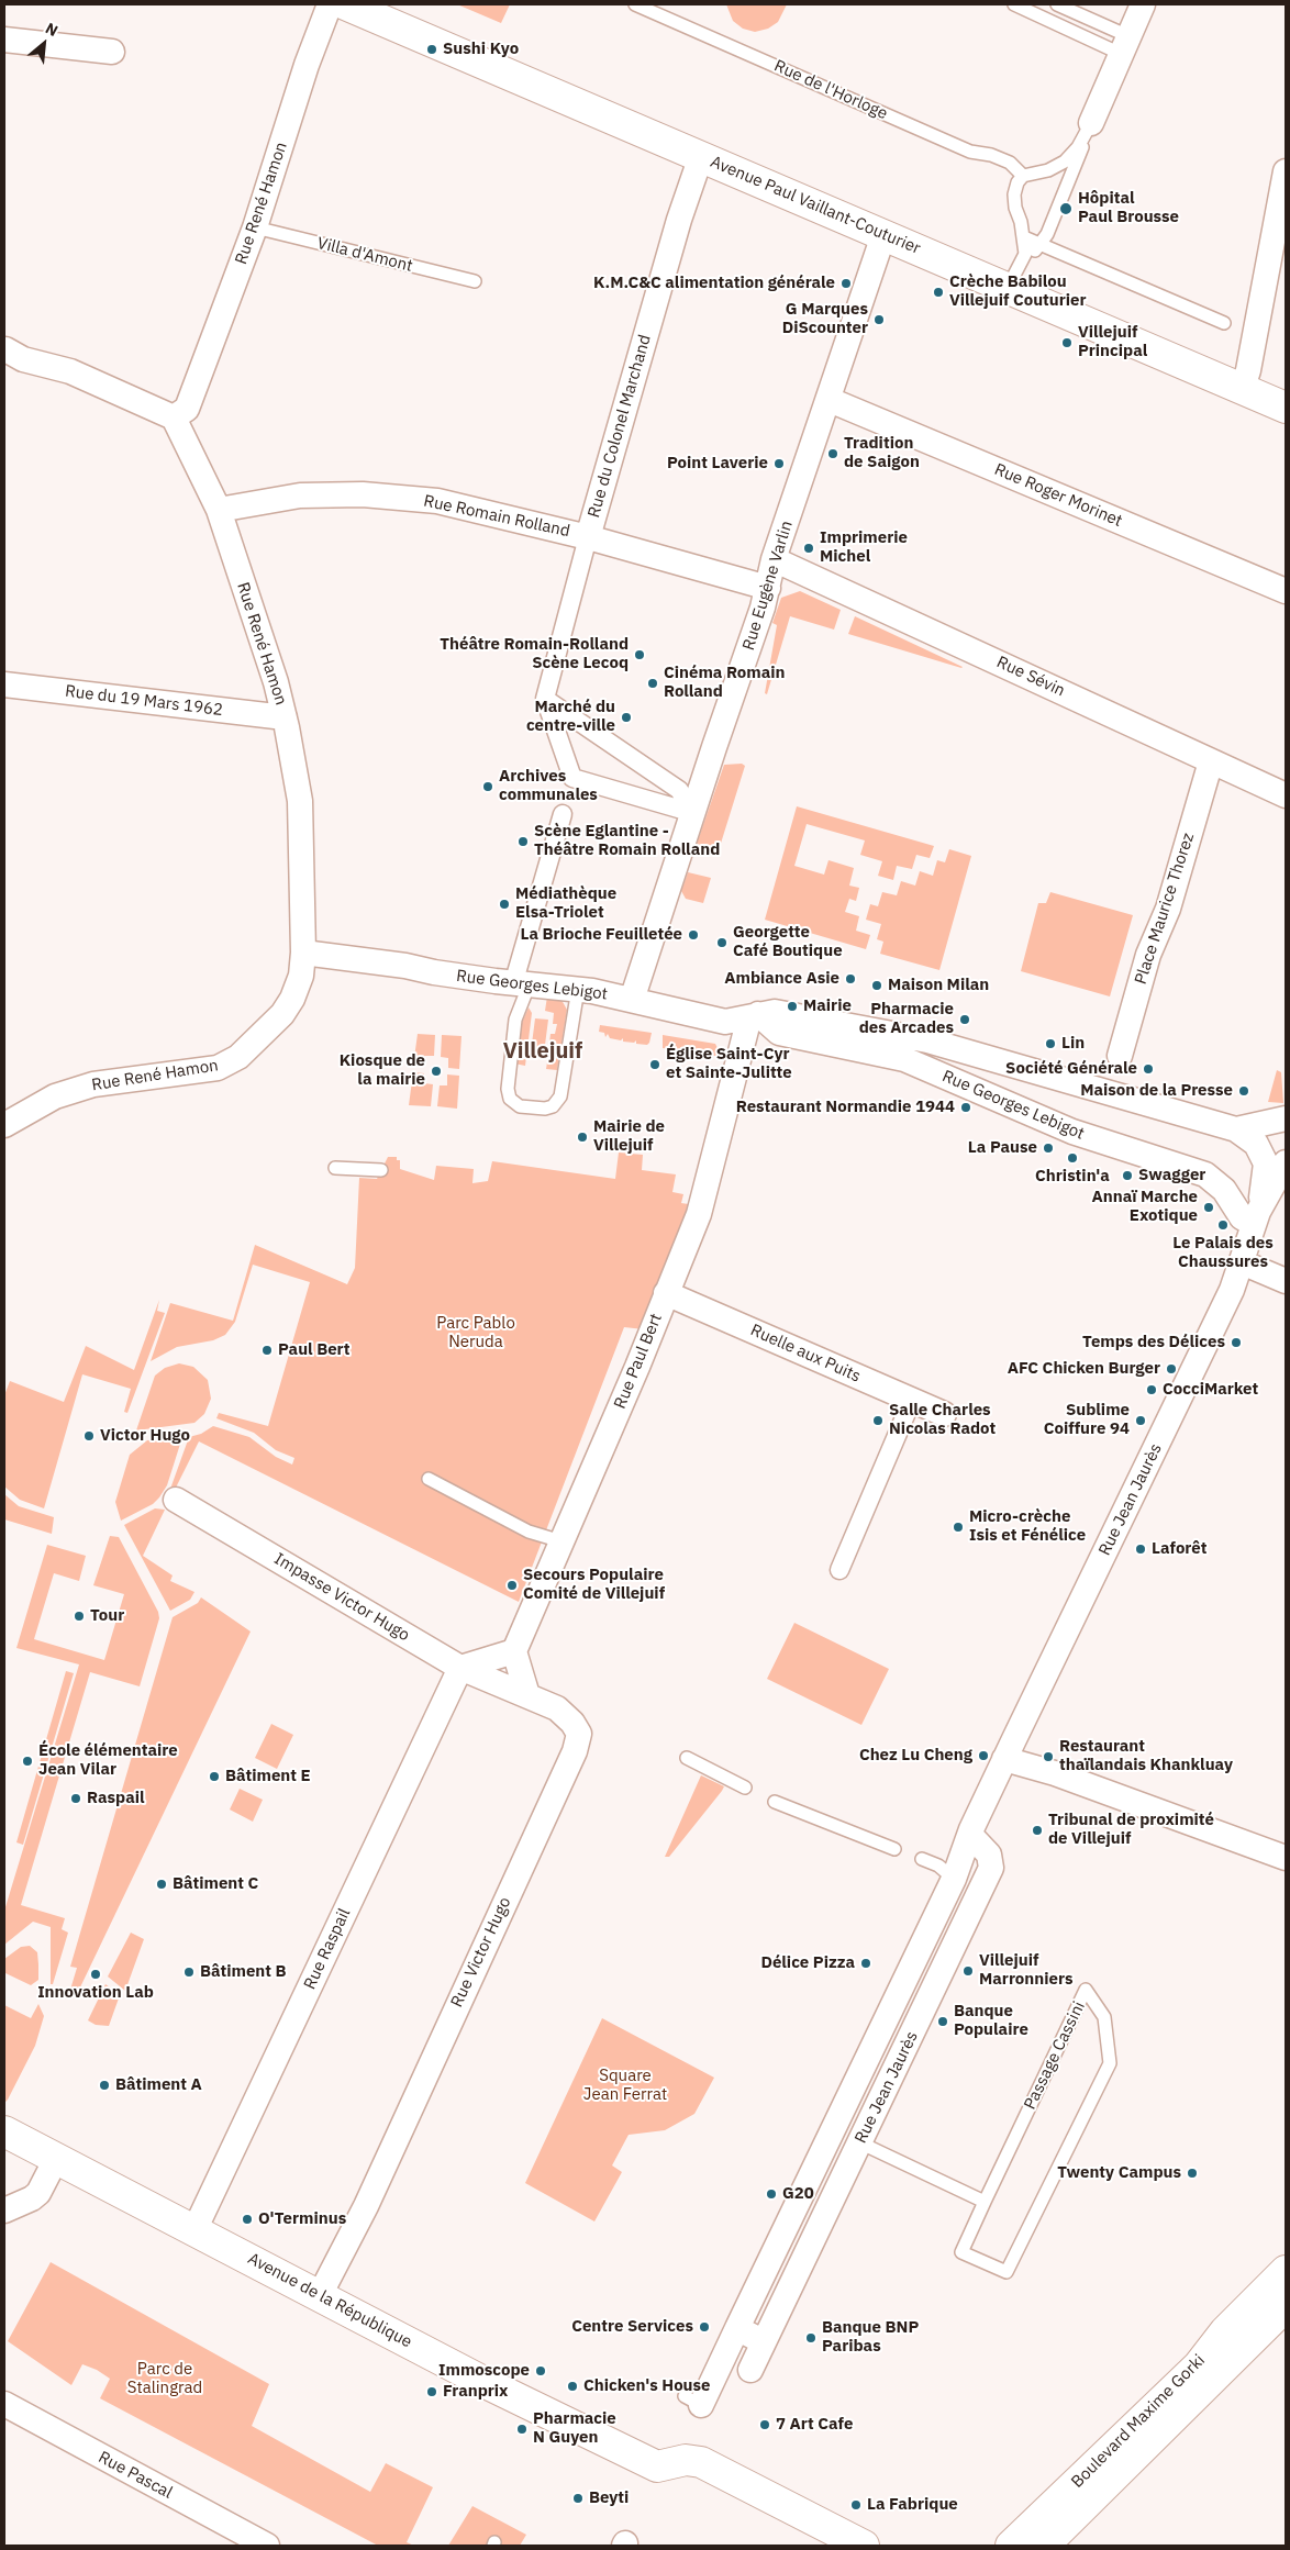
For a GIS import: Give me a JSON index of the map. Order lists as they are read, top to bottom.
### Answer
{
  "streets": {
    "main road": ["Avenue Paul Vaillant-Couturier", "Avenue de la République", "Boulevard Maxime Gorki"],
    "street": [
      "Rue René Hamon",
      "Rue du Colonel Marchand",
      "Rue Roger Morinet",
      "Rue Romain Rolland",
      "Rue Eugène Varlin",
      "Rue Sévin",
      "Rue du 19 Mars 1962",
      "Place Maurice Thorez",
      "Rue Georges Lebigot",
      "Ruelle aux Puits",
      "Rue Paul Bert",
      "Rue Jean Jaurès",
      "Impasse Victor Hugo",
      "Rue Raspail",
      "Rue Victor Hugo",
      "Rue Pascal"
    ],
    "lane": ["Rue de l'Horloge", "Villa d'Amont", "Passage Cassini"]
  },
  "crossings": [
    ["Rue René Hamon", "Villa d'Amont"],
    ["Rue René Hamon", "Rue Romain Rolland"],
    ["Rue René Hamon", "Rue du 19 Mars 1962"],
    ["Rue René Hamon", "Rue Georges Lebigot"],
    ["Avenue Paul Vaillant-Couturier", "Rue du Colonel Marchand"],
    ["Avenue Paul Vaillant-Couturier", "Rue Eugène Varlin"],
    ["Rue du Colonel Marchand", "Rue Romain Rolland"],
    ["Rue Roger Morinet", "Rue Eugène Varlin"],
    ["Rue Romain Rolland", "Rue Eugène Varlin"],
    ["Rue Eugène Varlin", "Rue Sévin"],
    ["Rue Eugène Varlin", "Rue Georges Lebigot"],
    ["Rue Sévin", "Place Maurice Thorez"],
    ["Rue Georges Lebigot", "Rue Paul Bert"],
    ["Rue Georges Lebigot", "Rue Jean Jaurès"],
    ["Ruelle aux Puits", "Rue Paul Bert"],
    ["Impasse Victor Hugo", "Rue Raspail"],
    ["Impasse Victor Hugo", "Rue Victor Hugo"],
    ["Rue Raspail", "Rue Victor Hugo"],
    ["Rue Raspail", "Avenue de la République"],
    ["Rue Victor Hugo", "Avenue de la République"]
  ],
  "districts": ["Villejuif"],
  "parks": ["Parc Pablo Neruda", "Square Jean Ferrat", "Parc de Stalingrad"],
  "places": [
    "Sushi Kyo",
    "Hôpital Paul Brousse",
    "K.M.C&C alimentation générale",
    "Crèche Babilou Villejuif Couturier",
    "G Marques DiScounter",
    "Villejuif Principal",
    "Tradition de Saigon",
    "Point Laverie",
    "Imprimerie Michel",
    "Théâtre Romain-Rolland Scène Lecoq",
    "Cinéma Romain Rolland",
    "Marché du centre-ville",
    "Archives communales",
    "Scène Eglantine - Théâtre Romain Rolland",
    "Médiathèque Elsa-Triolet",
    "La Brioche Feuilletée",
    "Georgette Café Boutique",
    "Ambiance Asie",
    "Maison Milan",
    "Mairie",
    "Pharmacie des Arcades",
    "Lin",
    "Église Saint-Cyr et Sainte-Julitte",
    "Société Générale",
    "Kiosque de la mairie",
    "Maison de la Presse",
    "Restaurant Normandie 1944",
    "Mairie de Villejuif",
    "La Pause",
    "Christin'a",
    "Swagger",
    "Annaï Marche Exotique",
    "Le Palais des Chaussures",
    "Temps des Délices",
    "Paul Bert",
    "AFC Chicken Burger",
    "CocciMarket",
    "Salle Charles Nicolas Radot",
    "Sublime Coiffure 94",
    "Victor Hugo",
    "Micro-crèche Isis et Fénélice",
    "Laforêt",
    "Secours Populaire Comité de Villejuif",
    "Tour",
    "Chez Lu Cheng",
    "Restaurant thaïlandais Khankluay",
    "École élémentaire Jean Vilar",
    "Bâtiment E",
    "Raspail",
    "Tribunal de proximité de Villejuif",
    "Bâtiment C",
    "Délice Pizza",
    "Villejuif Marronniers",
    "Bâtiment B",
    "Innovation Lab",
    "Banque Populaire",
    "Bâtiment A",
    "Twenty Campus",
    "G20",
    "O'Terminus",
    "Centre Services",
    "Banque BNP Paribas",
    "Immoscope",
    "Chicken's House",
    "Franprix",
    "7 Art Cafe",
    "Pharmacie N Guyen",
    "Beyti",
    "La Fabrique"
  ],
  "north": "top right"
}
